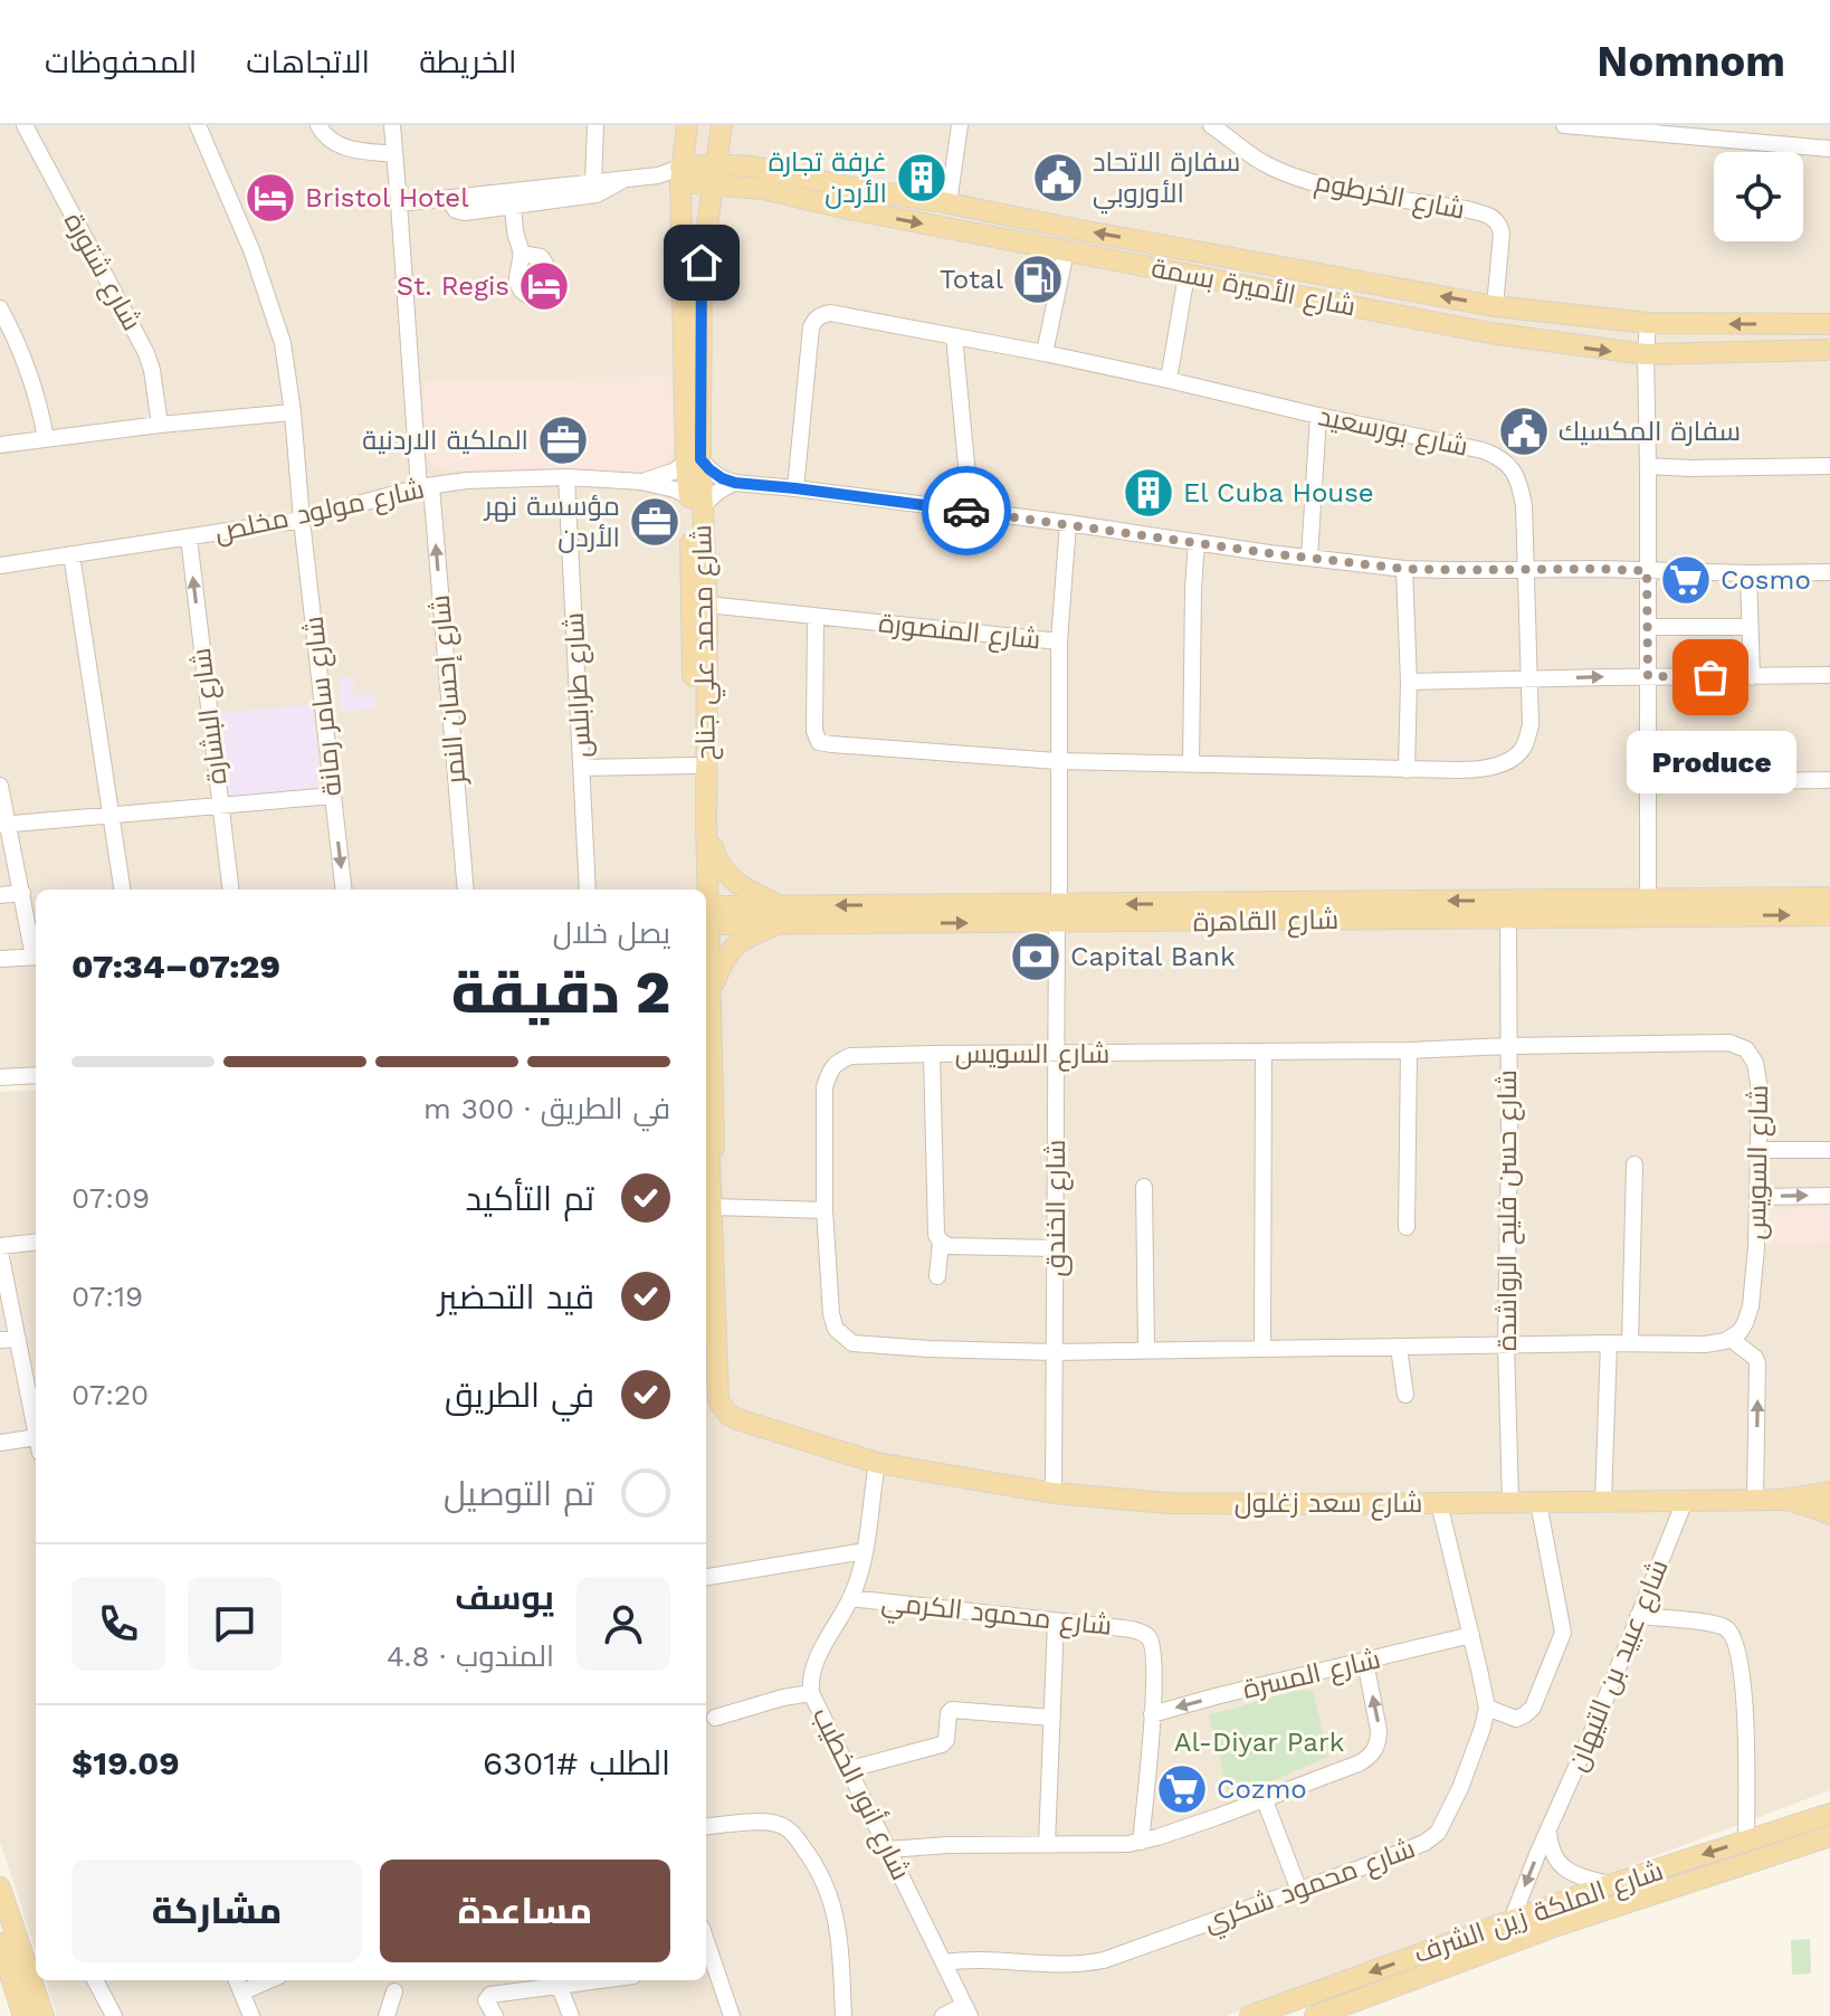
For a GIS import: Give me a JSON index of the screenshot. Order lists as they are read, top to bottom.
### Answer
{
  "streets": {
    "main road": [
      "شارع الأميرة بسمة",
      "شارع محمد علي جناح",
      "شارع القاهرة",
      "شارع سعد زغلول",
      "شارع الملكة زين الشرف"
    ],
    "street": [
      "شارع الخرطوم",
      "شارع شتورة",
      "شارع بورسعيد",
      "شارع مولود مخلص",
      "شارع المنصورة",
      "شارع طرابلس",
      "شارع إحسان النمر",
      "شارع سامر رمانة",
      "شارع البشارة",
      "شارع السويس",
      "شارع الخندق",
      "شارع حسن فليح الرواشدة",
      "شارع محمود الكرمي",
      "شارع عبيد بن التيهان",
      "شارع المسرة",
      "شارع أنور الخطيب",
      "شارع محمود شكري"
    ]
  },
  "crossings": [
    ["شارع الخرطوم", "شارع الأميرة بسمة"],
    ["شارع الأميرة بسمة", "شارع محمد علي جناح"],
    ["شارع بورسعيد", "شارع المنصورة"],
    ["شارع مولود مخلص", "شارع محمد علي جناح"],
    ["شارع مولود مخلص", "شارع طرابلس"],
    ["شارع مولود مخلص", "شارع إحسان النمر"],
    ["شارع مولود مخلص", "شارع سامر رمانة"],
    ["شارع مولود مخلص", "شارع البشارة"],
    ["شارع المنصورة", "شارع محمد علي جناح"],
    ["شارع المنصورة", "شارع القاهرة"],
    ["شارع المنصورة", "شارع الخندق"],
    ["شارع محمد علي جناح", "شارع سعد زغلول"],
    ["شارع محمد علي جناح", "شارع أنور الخطيب"],
    ["شارع القاهرة", "شارع الخندق"],
    ["شارع القاهرة", "شارع حسن فليح الرواشدة"],
    ["شارع السويس", "شارع الخندق"],
    ["شارع السويس", "شارع حسن فليح الرواشدة"],
    ["شارع الخندق", "شارع سعد زغلول"],
    ["شارع حسن فليح الرواشدة", "شارع سعد زغلول"],
    ["شارع سعد زغلول", "شارع عبيد بن التيهان"],
    ["شارع سعد زغلول", "شارع أنور الخطيب"],
    ["شارع سعد زغلول", "شارع محمود شكري"],
    ["شارع محمود الكرمي", "شارع المسرة"],
    ["شارع محمود الكرمي", "شارع أنور الخطيب"],
    ["شارع عبيد بن التيهان", "شارع الملكة زين الشرف"],
    ["شارع المسرة", "شارع محمود شكري"],
    ["شارع أنور الخطيب", "شارع محمود شكري"]
  ],
  "one_way": ["شارع إحسان النمر"],
  "parks": ["Al-Diyar Park"],
  "places": {
    "building": ["غرفة تجارة الأردن", "El Cuba House"],
    "public building": ["سفارة الاتحاد الأوروبي", "سفارة المكسيك"],
    "hotel": ["Bristol Hotel", "St. Regis"],
    "fuel station": ["Total"],
    "office": ["الملكية الاردنية", "مؤسسة نهر الأردن"],
    "supermarket": ["Cosmo", "Cozmo"],
    "other": ["Produce"],
    "bank": ["Capital Bank"]
  },
  "page": {
    "header": "Nomnom",
    "nav": ["الخريطة", "الاتجاهات", "المحفوظات"],
    "bubble": "Produce",
    "heading": ["2 دقيقة", "يصل خلال", "07:29–07:34"],
    "panel": [
      "يوسف",
      "المندوب · 4.8",
      "الطلب #6301",
      "$19.09"
    ],
    "bar": "في الطريق · 300 m",
    "list": [
      ["تم التأكيد", "07:09"],
      ["قيد التحضير", "07:19"],
      ["في الطريق", "07:20"],
      "تم التوصيل"
    ],
    "buttons": ["مساعدة", "مشاركة"]
  }
}
